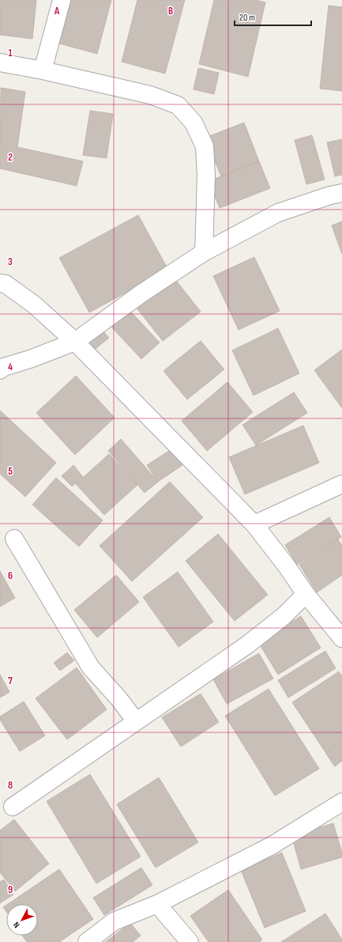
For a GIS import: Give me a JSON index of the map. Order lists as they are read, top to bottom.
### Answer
{
  "scale_bar": "20 m",
  "north": "bottom left",
  "grid": {
    "columns": ["A", "B"],
    "rows": [
      "1",
      "2",
      "3",
      "4",
      "5",
      "6",
      "7",
      "8",
      "9"
    ]
  }
}
